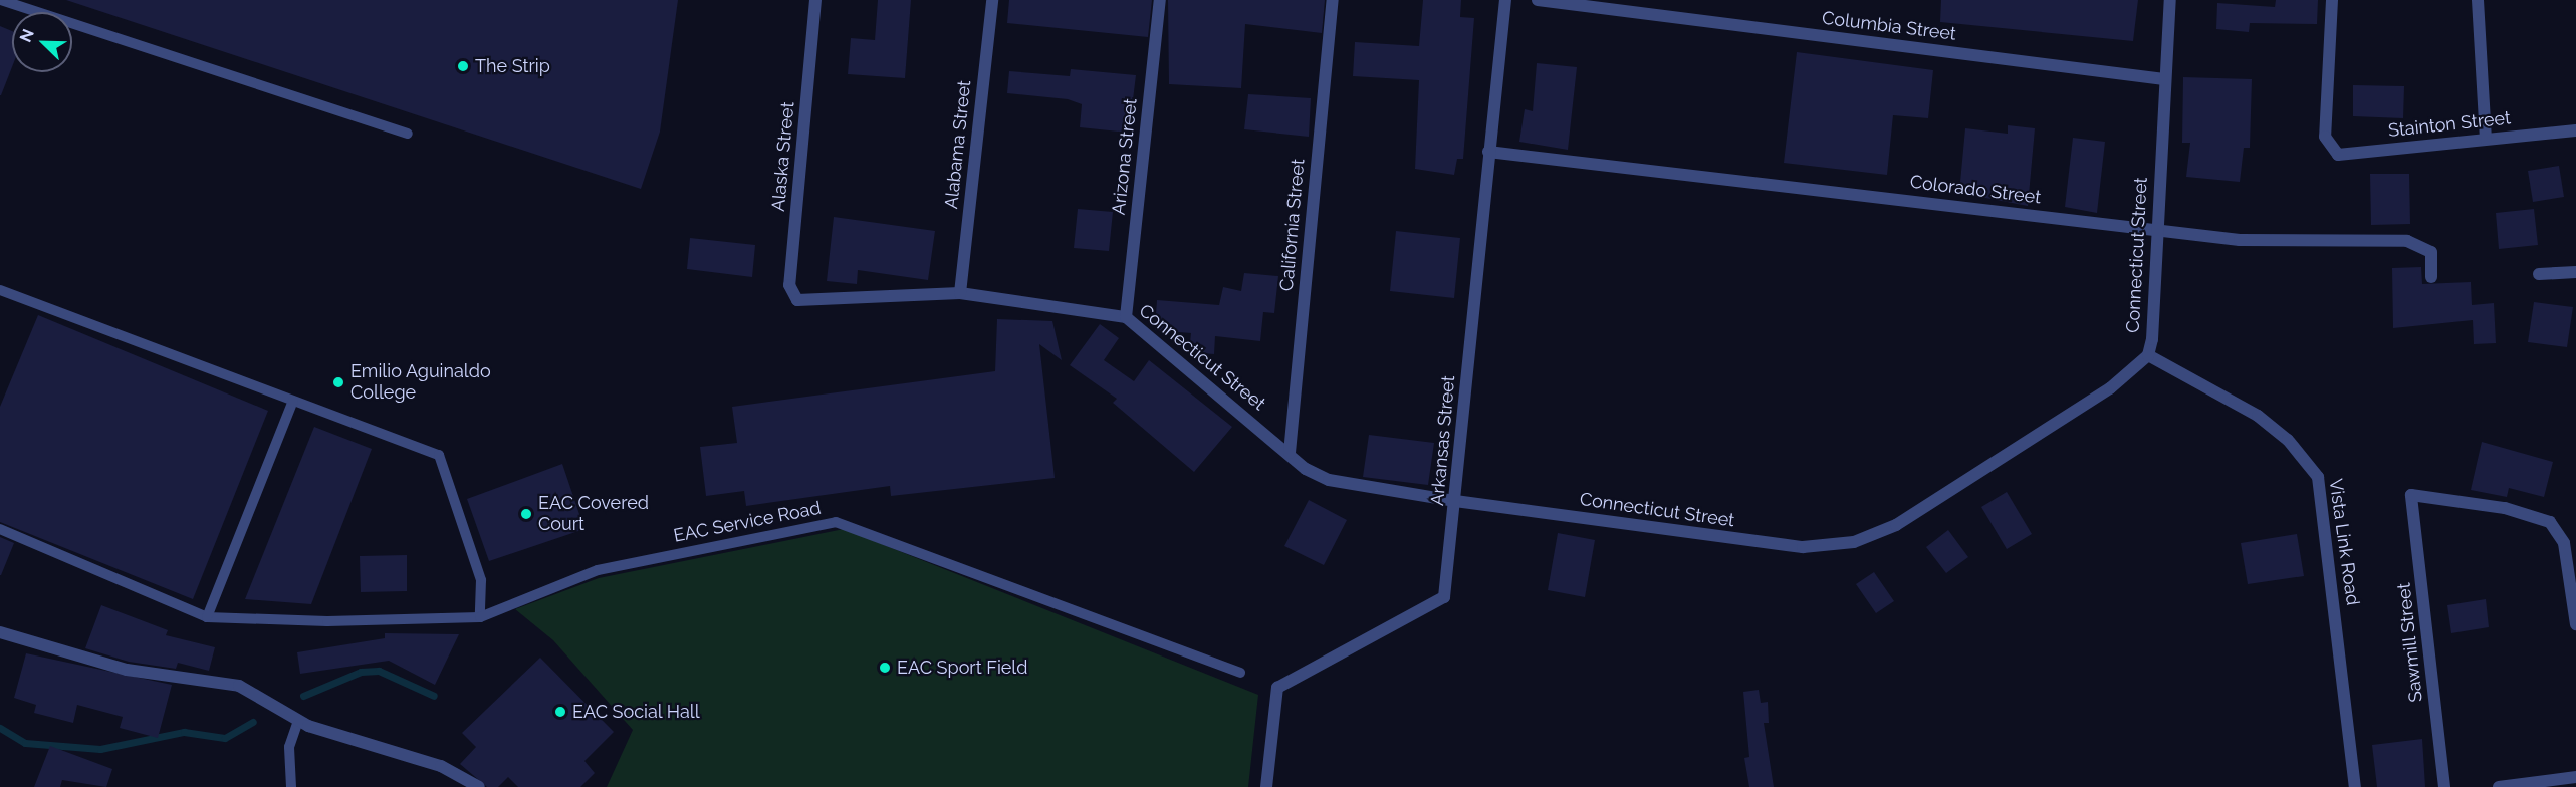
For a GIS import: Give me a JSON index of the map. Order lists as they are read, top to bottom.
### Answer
{
  "streets": {
    "street": [
      "Columbia Street",
      "Stainton Street",
      "Alabama Street",
      "Alaska Street",
      "Arizona Street",
      "Colorado Street",
      "California Street",
      "Connecticut Street",
      "Arkansas Street",
      "Vista Link Road",
      "Sawmill Street"
    ],
    "lane": ["EAC Service Road"]
  },
  "crossings": [
    ["Columbia Street", "Connecticut Street"],
    ["Alabama Street", "Connecticut Street"],
    ["Alaska Street", "Connecticut Street"],
    ["Arizona Street", "Connecticut Street"],
    ["Colorado Street", "Connecticut Street"],
    ["Colorado Street", "Arkansas Street"],
    ["California Street", "Connecticut Street"],
    ["Connecticut Street", "Arkansas Street"],
    ["Connecticut Street", "Vista Link Road"]
  ],
  "places": [
    "The Strip",
    "Emilio Aguinaldo College",
    "EAC Covered Court",
    "EAC Sport Field",
    "EAC Social Hall"
  ],
  "north": "top left"
}
